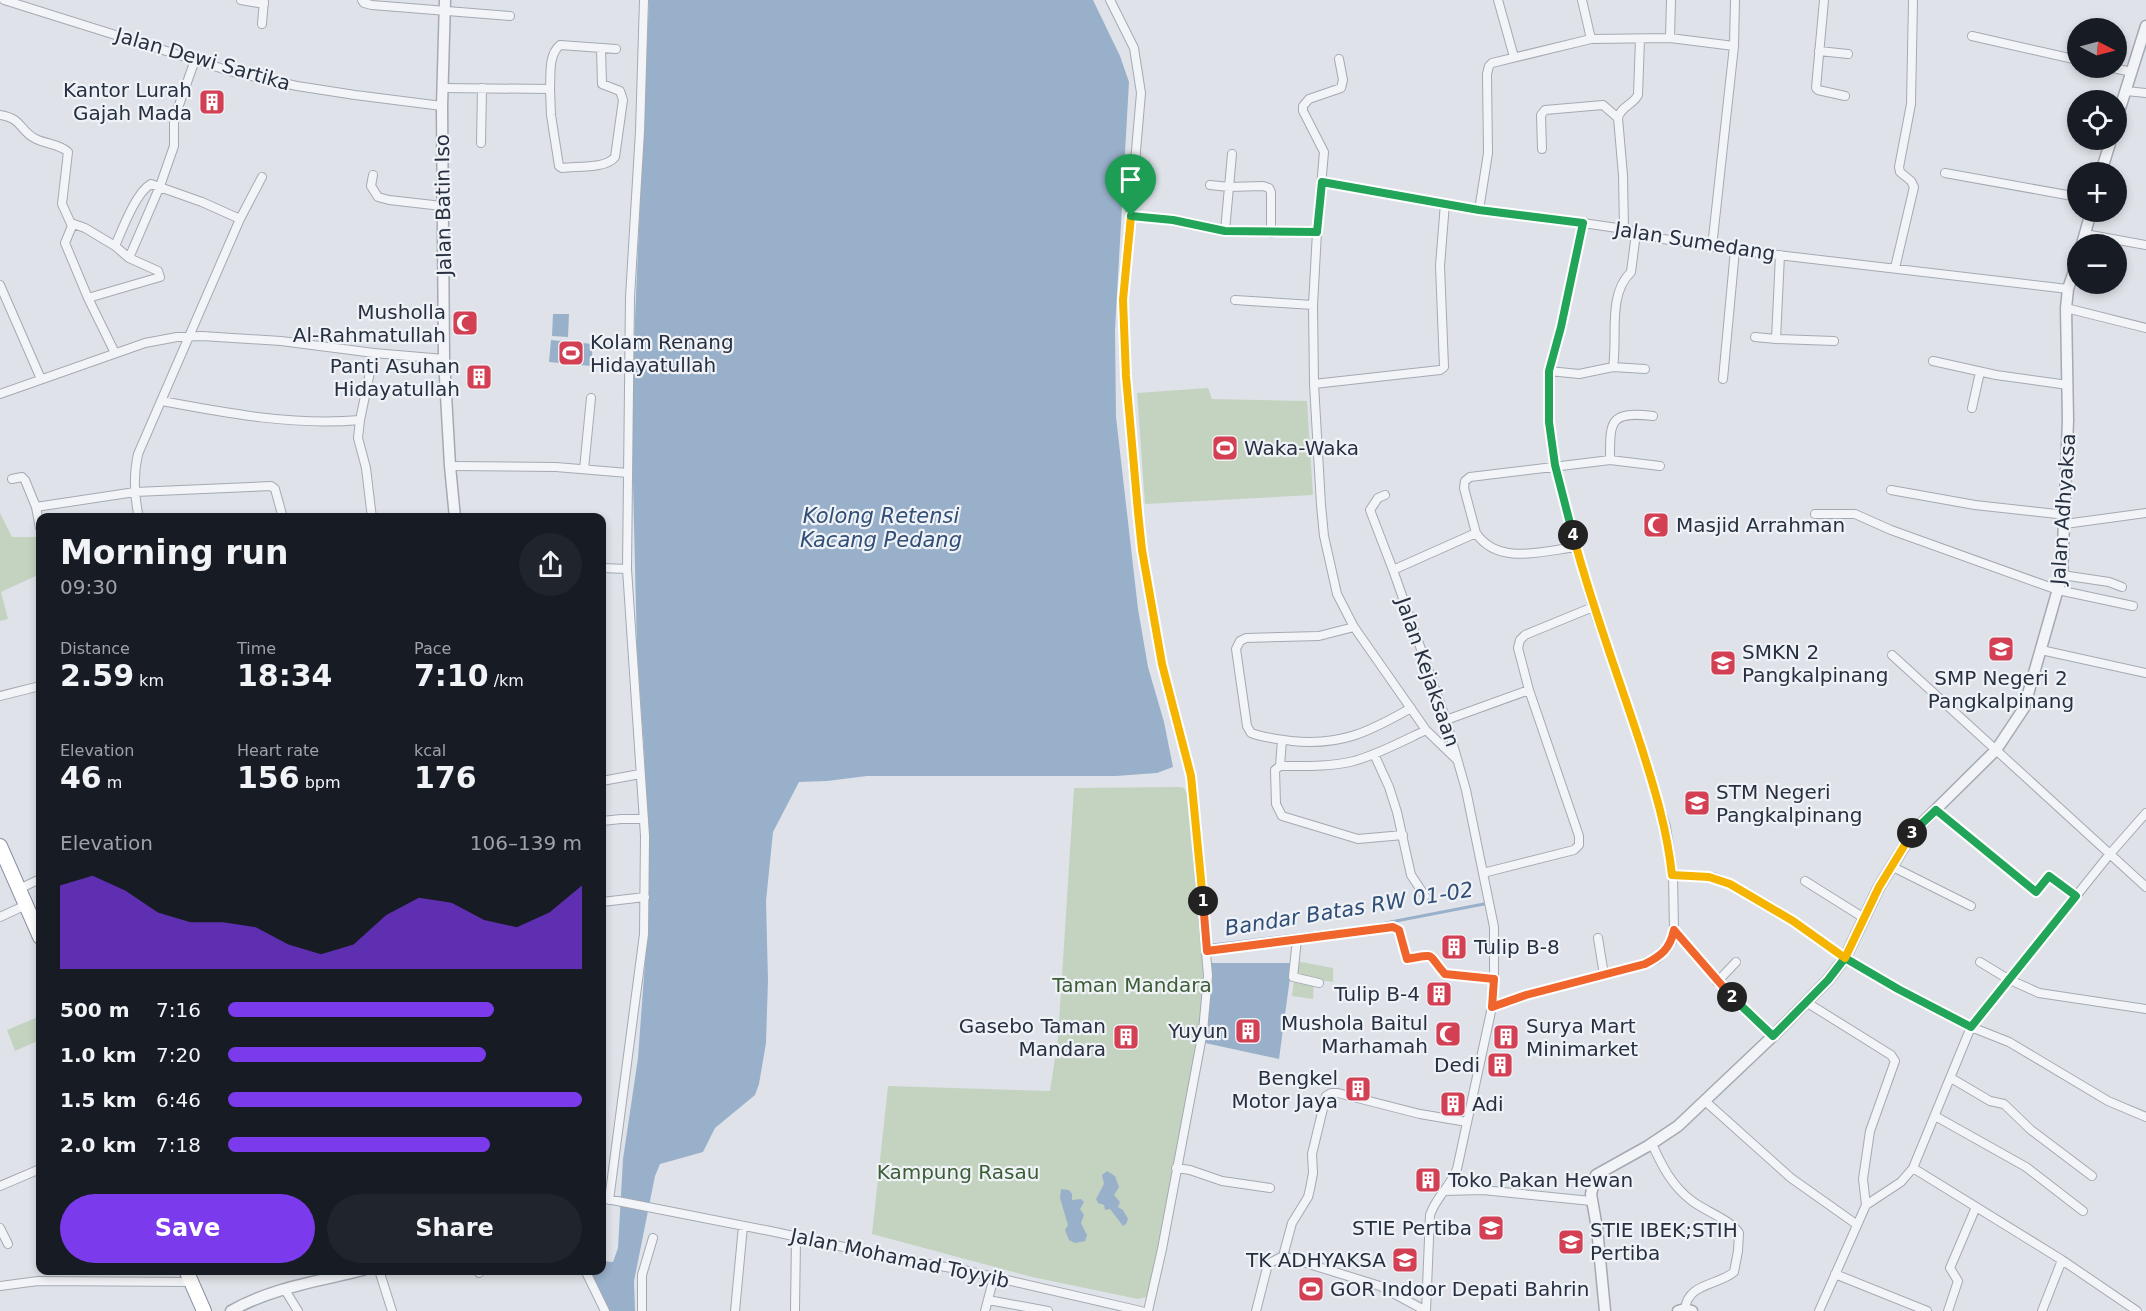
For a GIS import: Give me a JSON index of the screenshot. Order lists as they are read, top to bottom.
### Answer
{
  "streets": {
    "street": [
      "Jalan Dewi Sartika",
      "Jalan Batin Iso",
      "Jalan Sumedang",
      "Jalan Adhyaksa",
      "Jalan Kejaksaan",
      "Jalan Mohamad Toyyib"
    ]
  },
  "crossings": [
    ["Jalan Dewi Sartika", "Jalan Batin Iso"]
  ],
  "water": ["Kolong Retensi Kacang Pedang", "Bandar Batas RW 01-02"],
  "parks": ["Taman Mandara", "Kampung Rasau"],
  "places": {
    "building": [
      "Kantor Lurah Gajah Mada",
      "Panti Asuhan Hidayatullah",
      "Tulip B-8",
      "Tulip B-4",
      "Yuyun",
      "Gasebo Taman Mandara",
      "Surya Mart Minimarket",
      "Dedi",
      "Bengkel Motor Jaya",
      "Adi",
      "Toko Pakan Hewan"
    ],
    "mosque": ["Musholla Al-Rahmatullah", "Masjid Arrahman", "Mushola Baitul Marhamah"],
    "sports": ["Kolam Renang Hidayatullah", "Waka-Waka", "GOR Indoor Depati Bahrin"],
    "school or university": [
      "SMP Negeri 2 Pangkalpinang",
      "SMKN 2 Pangkalpinang",
      "STM Negeri Pangkalpinang",
      "STIE Pertiba",
      "STIE IBEK;STIH Pertiba",
      "TK ADHYAKSA"
    ]
  },
  "north": "right",
  "page": {
    "map_buttons": ["+", "−"],
    "heading": ["Morning run", "09:30"],
    "pins": [
      "4",
      "3",
      "1",
      "2"
    ],
    "stats": [
      ["Distance", "2.59 km"],
      ["Time", "18:34"],
      ["Pace", "7:10 /km"],
      ["Elevation", "46 m"],
      ["Heart rate", "156 bpm"],
      ["kcal", "176"]
    ],
    "chart": ["Elevation", "106–139 m"],
    "list": [
      {
        "name": "500 m",
        "note": "7:16"
      },
      {
        "name": "1.0 km",
        "note": "7:20"
      },
      {
        "name": "1.5 km",
        "note": "6:46"
      },
      {
        "name": "2.0 km",
        "note": "7:18"
      }
    ],
    "buttons": ["Save", "Share"]
  }
}
